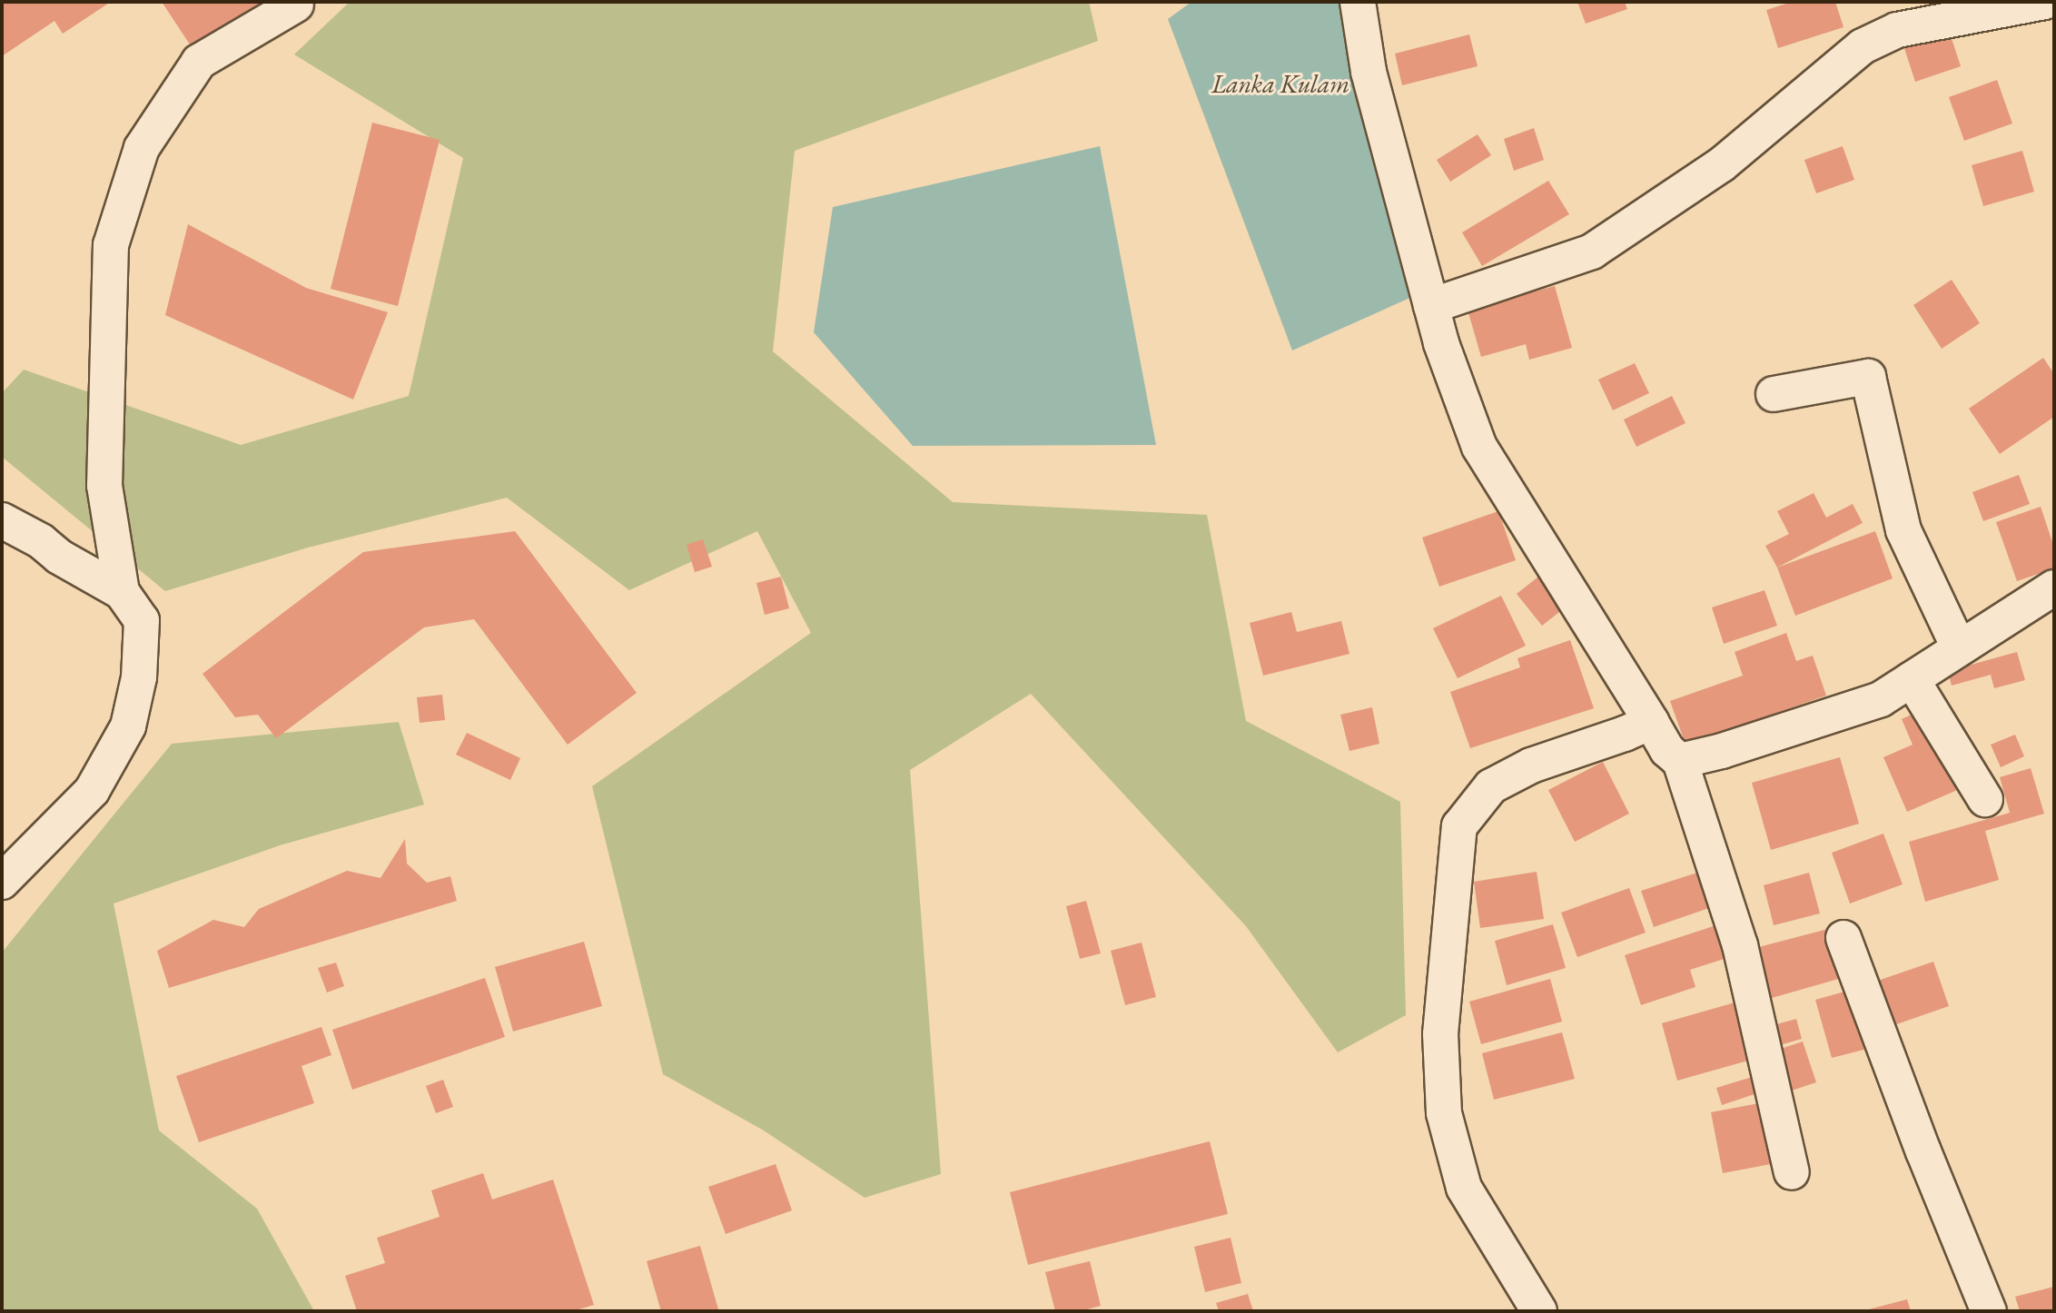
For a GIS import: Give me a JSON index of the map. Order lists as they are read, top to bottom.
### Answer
{
  "water": ["Lanka Kulam"]
}
